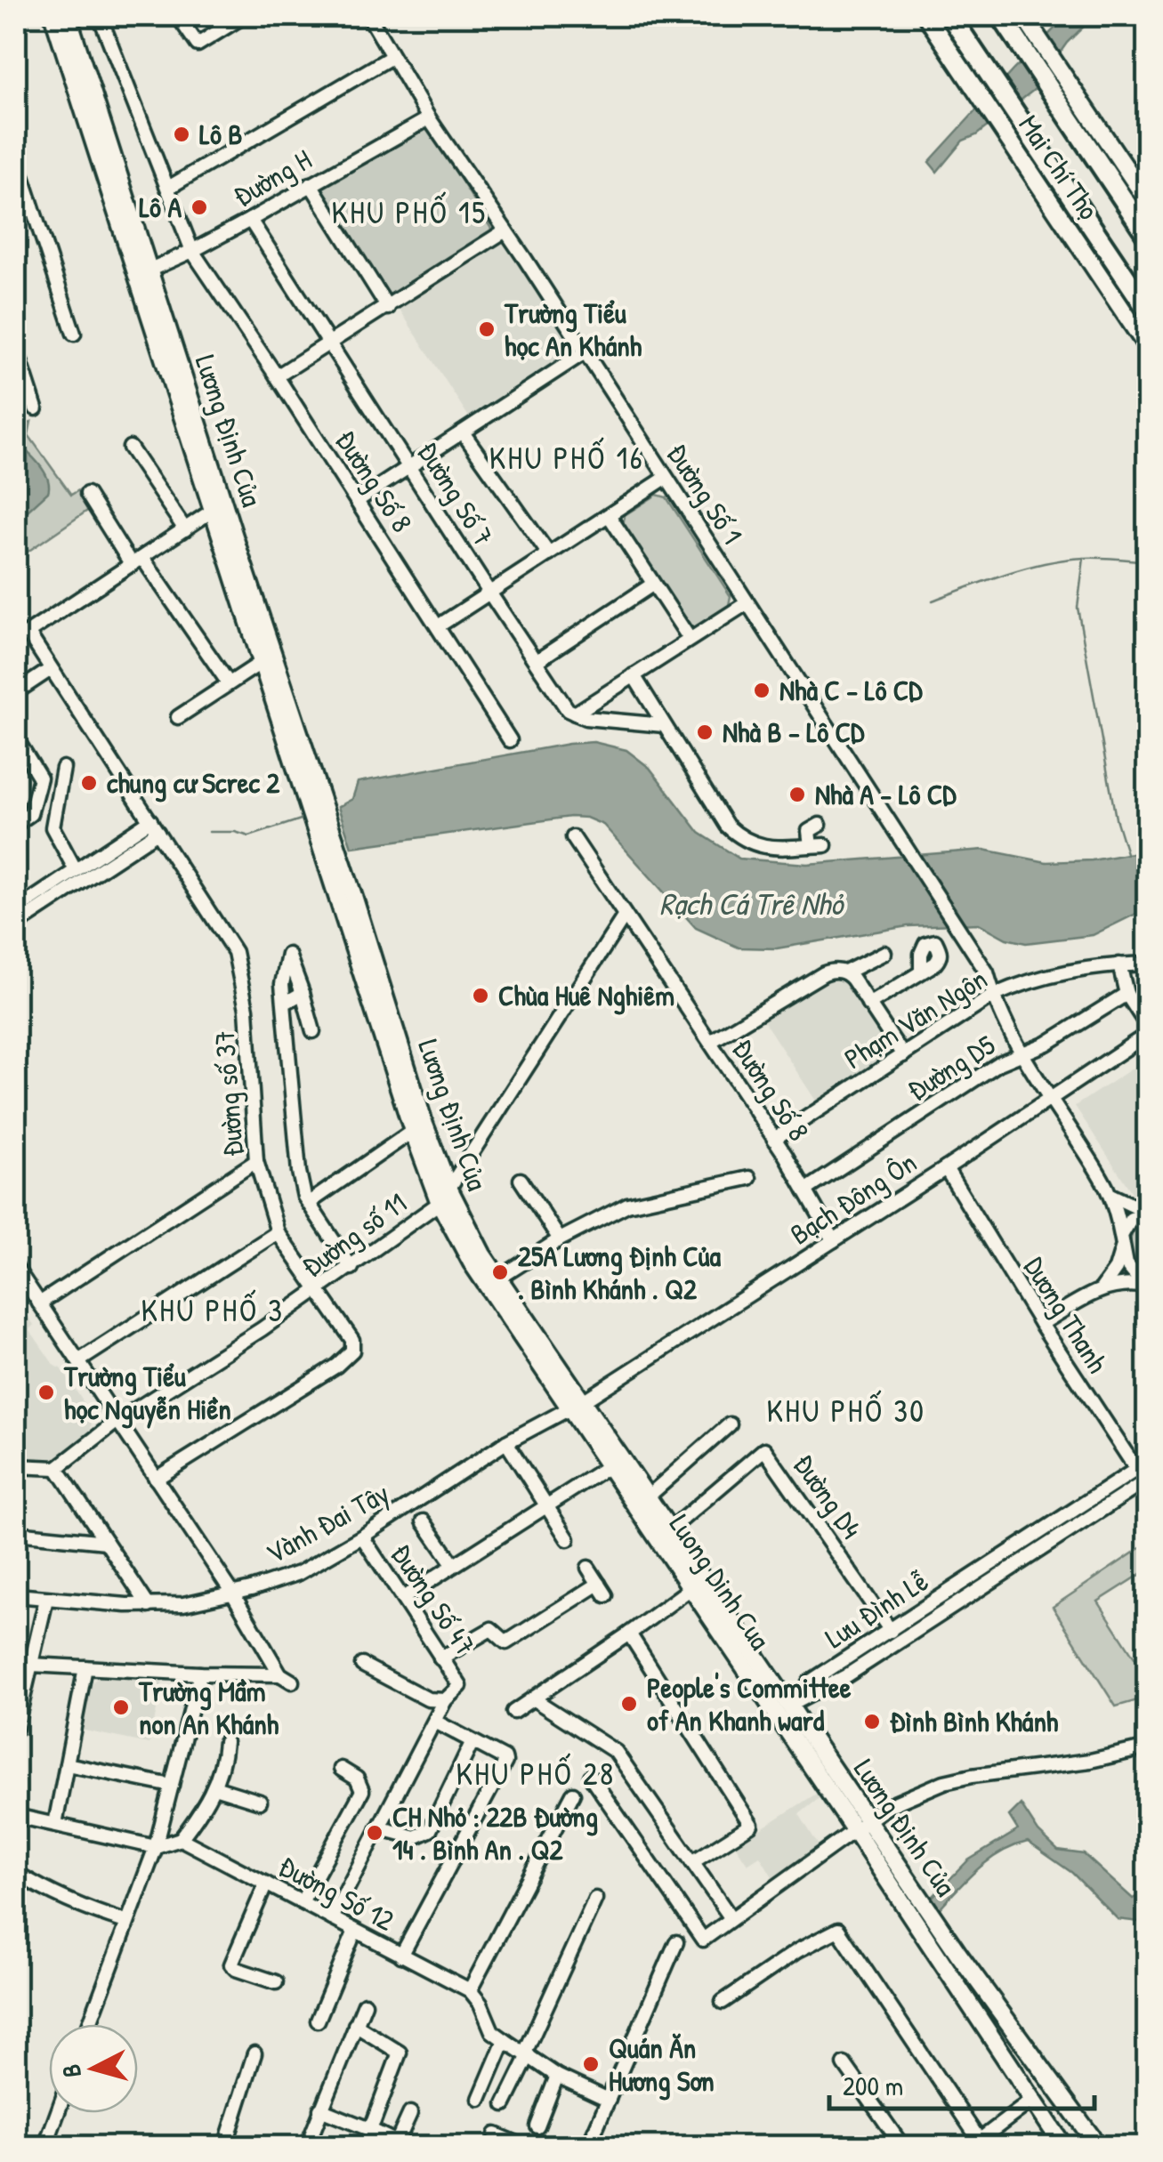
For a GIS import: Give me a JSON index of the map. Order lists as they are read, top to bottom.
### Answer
{
  "streets": {
    "highway": ["Mai Chí Thọ"],
    "main road": ["Lương Định Của", "Luong Dinh Cua"],
    "street": [
      "Đường H",
      "Đường Số 8",
      "Đường Số 7",
      "Đường Số 1",
      "Phạm Văn Ngôn",
      "Đường D5",
      "Đường số 37",
      "Bạch Đông Ôn",
      "Đường số 11",
      "Dương Thanh",
      "Đường D4",
      "Vành Đai Tây",
      "Đường Số 47",
      "Lưu Đình Lễ",
      "Đường Số 12"
    ]
  },
  "crossings": [
    ["Đường H", "Lương Định Của"],
    ["Đường H", "Đường Số 8"],
    ["Đường H", "Đường Số 7"],
    ["Đường H", "Đường Số 1"],
    ["Lương Định Của", "Bạch Đông Ôn"],
    ["Lương Định Của", "Đường số 11"],
    ["Lương Định Của", "Đường D4"],
    ["Lương Định Của", "Vành Đai Tây"],
    ["Lương Định Của", "Luong Dinh Cua"],
    ["Lương Định Của", "Lưu Đình Lễ"],
    ["Đường Số 8", "Phạm Văn Ngôn"],
    ["Đường Số 8", "Đường D5"],
    ["Đường Số 8", "Bạch Đông Ôn"],
    ["Đường Số 1", "Phạm Văn Ngôn"],
    ["Đường Số 1", "Đường D5"],
    ["Đường Số 1", "Bạch Đông Ôn"],
    ["Đường số 37", "Đường số 11"],
    ["Bạch Đông Ôn", "Dương Thanh"],
    ["Bạch Đông Ôn", "Vành Đai Tây"],
    ["Bạch Đông Ôn", "Luong Dinh Cua"],
    ["Dương Thanh", "Lưu Đình Lễ"],
    ["Đường D4", "Lưu Đình Lễ"],
    ["Vành Đai Tây", "Luong Dinh Cua"],
    ["Vành Đai Tây", "Đường Số 47"]
  ],
  "districts": [
    "KHU PHỐ 15",
    "KHU PHỐ 16",
    "KHU PHỐ 3",
    "KHU PHỐ 30",
    "KHU PHỐ 28"
  ],
  "water": ["Rạch Cá Trê Nhỏ"],
  "places": [
    "Lô B",
    "Lô A",
    "Trường Tiểu học An Khánh",
    "Nhà C - Lô CD",
    "Nhà B - Lô CD",
    "chung cư Screc 2",
    "Nhà A - Lô CD",
    "Chùa Huê Nghiêm",
    "25A Lương Định Của . Bình Khánh . Q2",
    "Trường Tiểu học Nguyễn Hiền",
    "People's Committee of An Khanh ward",
    "Trường Mầm non An Khánh",
    "Đình Bình Khánh",
    "CH Nhỏ : 22B Đường 14 . Bình An . Q2",
    "Quán Ăn Hương Sơn"
  ],
  "scale_bar": "200 m",
  "north": "left"
}
